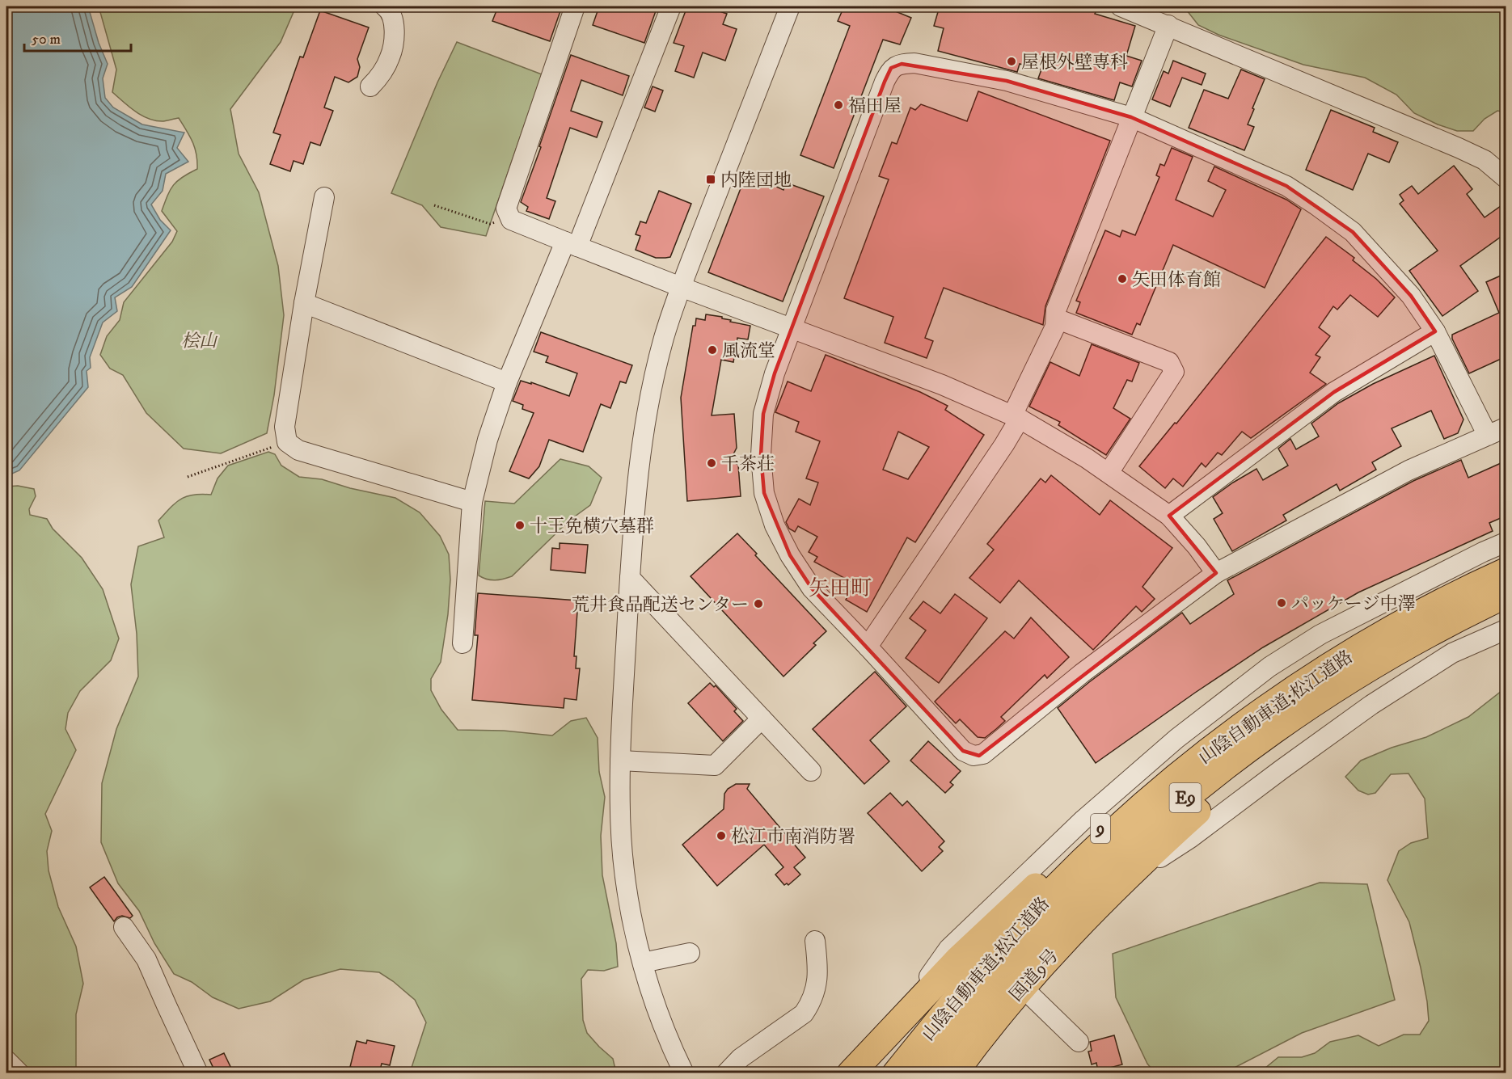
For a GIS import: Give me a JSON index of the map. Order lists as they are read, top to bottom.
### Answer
{
  "streets": {
    "highway": [
      "山陰自動車道;松江道路",
      "E9",
      "9",
      "国道9号"
    ]
  },
  "crossings": [
    ["山陰自動車道;松江道路", "9"],
    ["山陰自動車道;松江道路", "国道9号"]
  ],
  "districts": ["矢田町"],
  "parks": ["桧山"],
  "places": {
    "other": [
      "屋根外壁専科",
      "福田屋",
      "矢田体育館",
      "風流堂",
      "千茶荘",
      "十王免横穴墓群",
      "パッケージ中澤",
      "荒井食品配送センター",
      "松江市南消防署"
    ],
    "transit": ["内陸団地"]
  },
  "scale_bar": "50 m"
}
